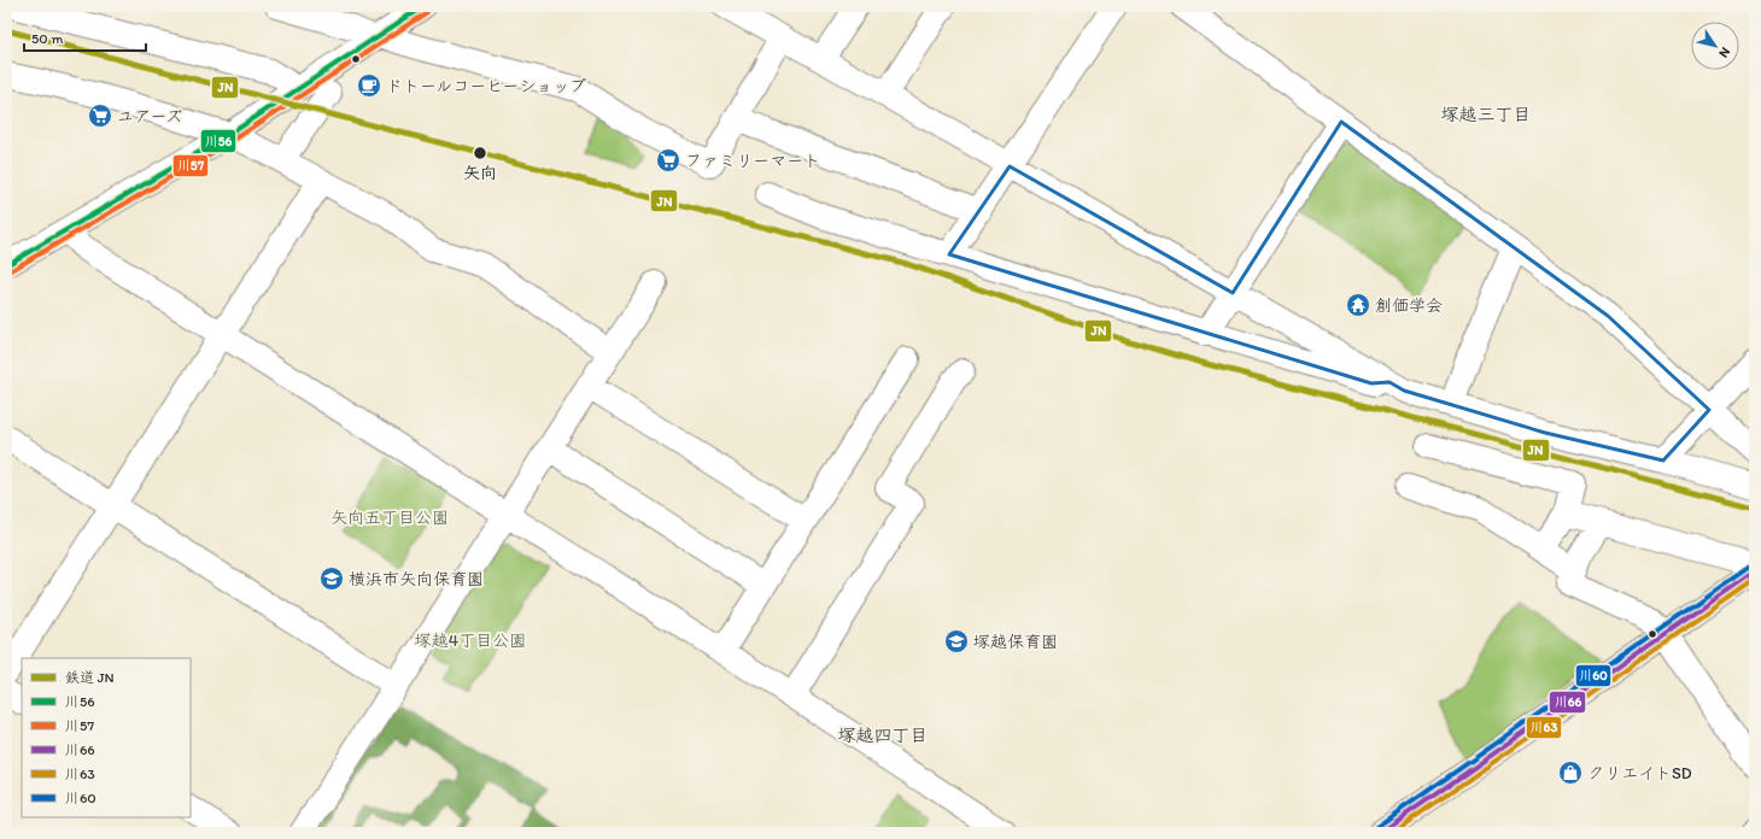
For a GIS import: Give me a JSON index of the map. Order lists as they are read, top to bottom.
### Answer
{
  "districts": ["塚越三丁目", "塚越四丁目"],
  "parks": ["矢向五丁目公園", "塚越4丁目公園"],
  "places": {
    "cafe": ["ドトールコーヒーショップ"],
    "supermarket": ["ユアーズ", "ファミリーマート"],
    "other": ["矢向"],
    "temple": ["創価学会"],
    "school or university": ["横浜市矢向保育園", "塚越保育園"],
    "shop": ["クリエイトSD"]
  },
  "lines": [
    "transit line 川56",
    "transit line 川57",
    "rail line JN",
    "transit line 川60",
    "transit line 川66",
    "transit line 川63"
  ],
  "legend": [
    "鉄道 JN",
    "川56",
    "川57",
    "川66",
    "川63",
    "川60"
  ],
  "scale_bar": "50 m",
  "north": "bottom right"
}
